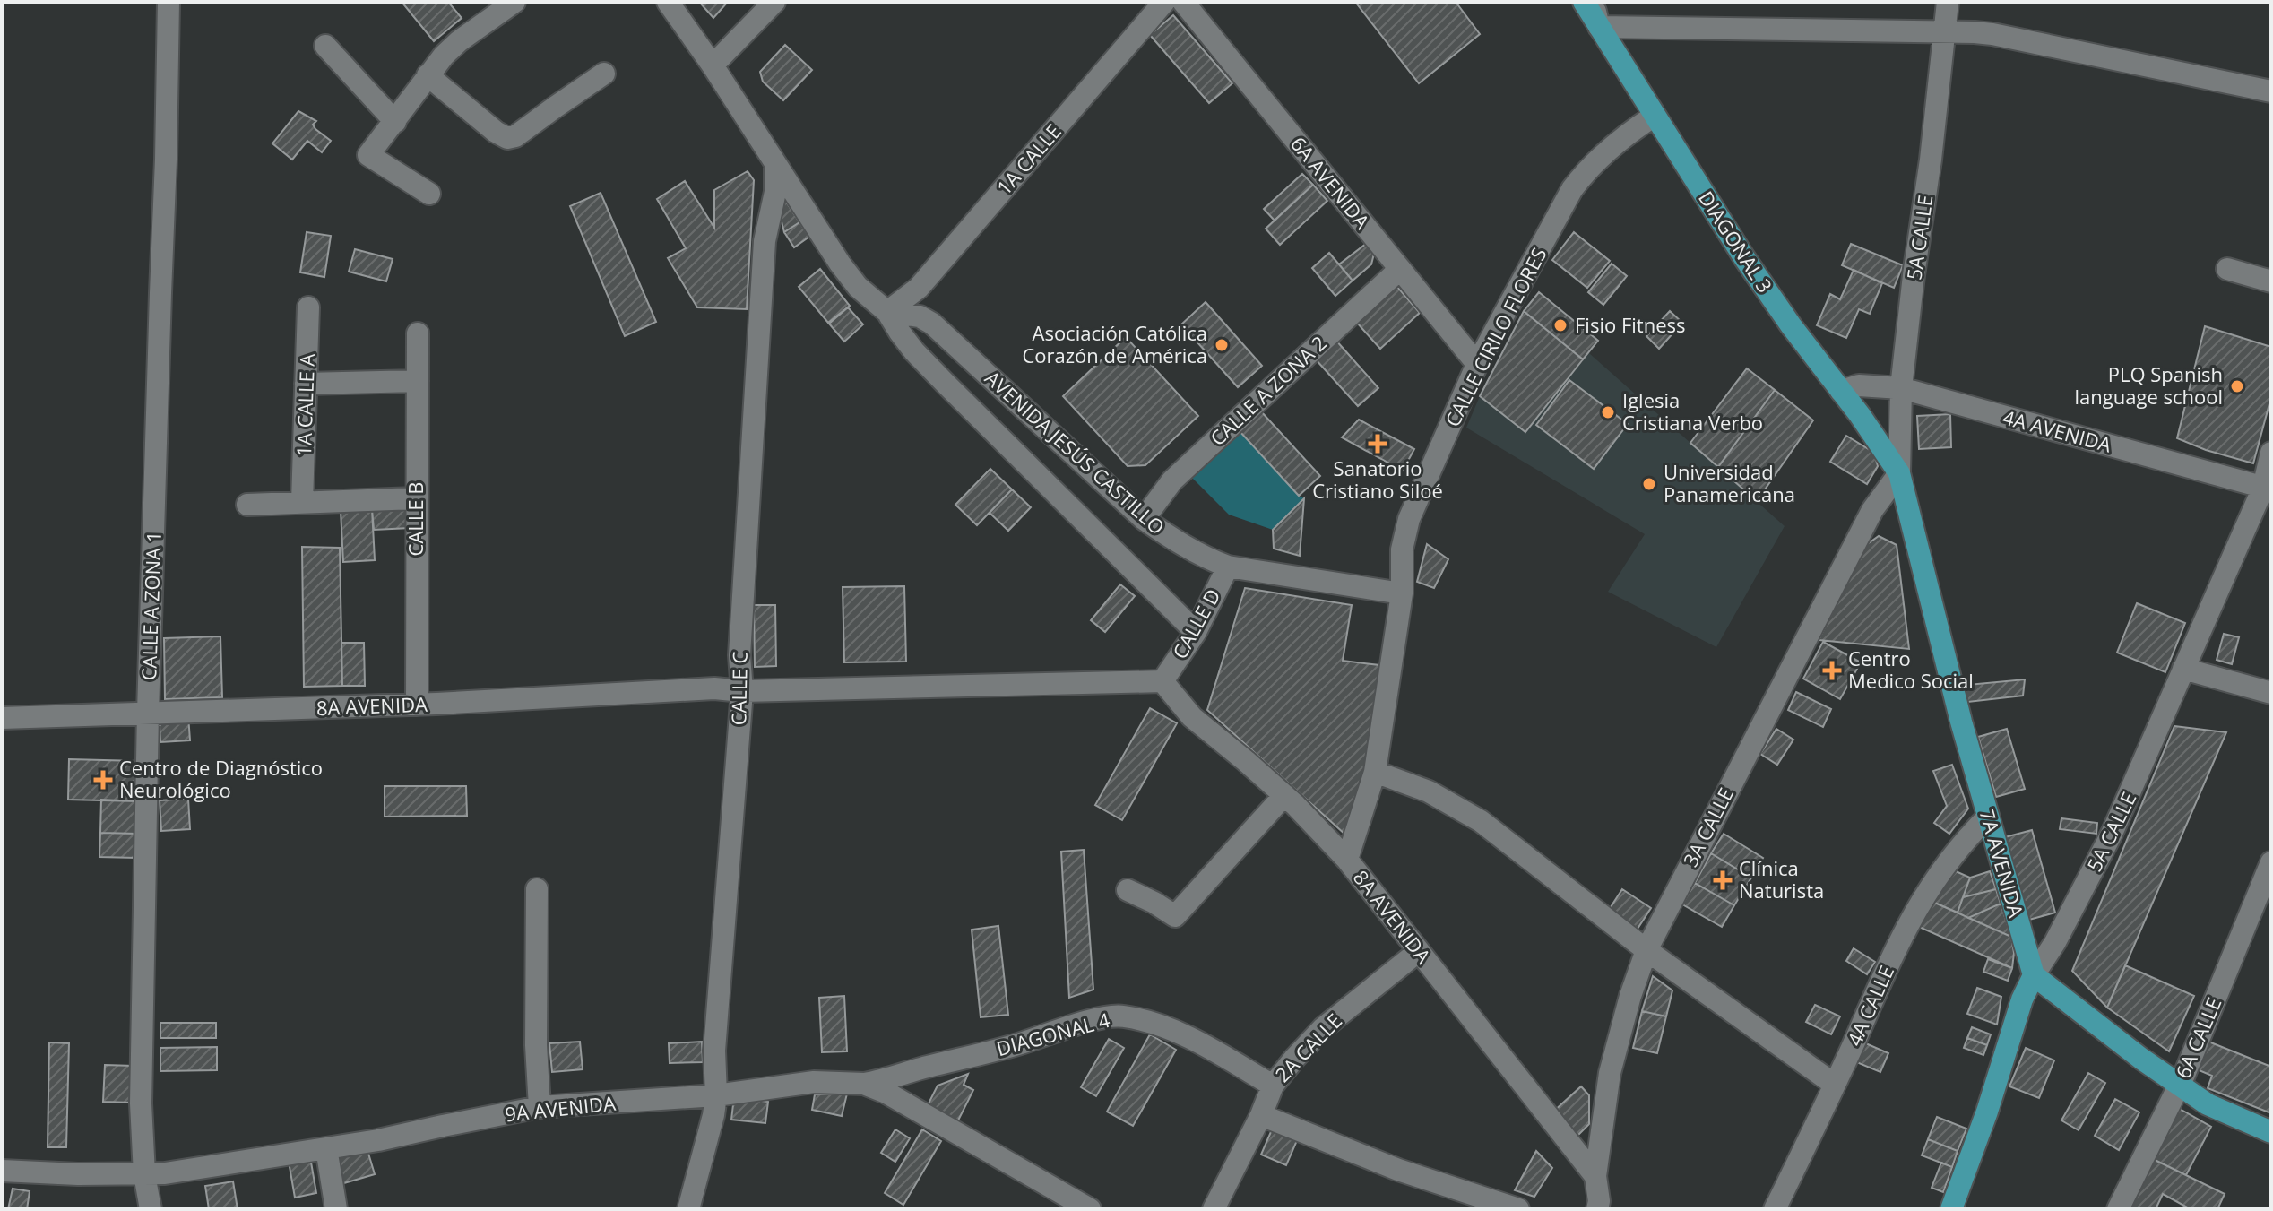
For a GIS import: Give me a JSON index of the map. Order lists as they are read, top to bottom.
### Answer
{
  "streets": {
    "main road": ["5A CALLE", "DIAGONAL 3", "7A AVENIDA"],
    "street": [
      "1A CALLE",
      "6A AVENIDA",
      "CALLE CIRILO FLORES",
      "CALLE A ZONA 2",
      "1A CALLE A",
      "4A AVENIDA",
      "AVENIDA JESÚS CASTILLO",
      "CALLE B",
      "CALLE A ZONA 1",
      "CALLE D",
      "CALLE C",
      "8A AVENIDA",
      "3A CALLE",
      "4A CALLE",
      "DIAGONAL 4",
      "6A CALLE",
      "2A CALLE",
      "9A AVENIDA"
    ]
  },
  "crossings": [
    ["1A CALLE", "AVENIDA JESÚS CASTILLO"],
    ["6A AVENIDA", "CALLE CIRILO FLORES"],
    ["6A AVENIDA", "CALLE A ZONA 2"],
    ["5A CALLE", "DIAGONAL 3"],
    ["5A CALLE", "4A AVENIDA"],
    ["5A CALLE", "3A CALLE"],
    ["5A CALLE", "7A AVENIDA"],
    ["DIAGONAL 3", "CALLE CIRILO FLORES"],
    ["DIAGONAL 3", "4A AVENIDA"],
    ["DIAGONAL 3", "3A CALLE"],
    ["DIAGONAL 3", "7A AVENIDA"],
    ["CALLE CIRILO FLORES", "AVENIDA JESÚS CASTILLO"],
    ["CALLE A ZONA 2", "AVENIDA JESÚS CASTILLO"],
    ["AVENIDA JESÚS CASTILLO", "CALLE D"],
    ["AVENIDA JESÚS CASTILLO", "CALLE C"],
    ["CALLE B", "8A AVENIDA"],
    ["CALLE A ZONA 1", "8A AVENIDA"],
    ["CALLE A ZONA 1", "9A AVENIDA"],
    ["CALLE D", "8A AVENIDA"],
    ["CALLE C", "8A AVENIDA"],
    ["CALLE C", "9A AVENIDA"],
    ["8A AVENIDA", "3A CALLE"],
    ["8A AVENIDA", "2A CALLE"],
    ["3A CALLE", "7A AVENIDA"],
    ["7A AVENIDA", "4A CALLE"],
    ["DIAGONAL 4", "2A CALLE"],
    ["DIAGONAL 4", "9A AVENIDA"]
  ],
  "places": {
    "other": [
      "Fisio Fitness",
      "Asociación Católica Corazón de América",
      "PLQ Spanish language school",
      "Iglesia Cristiana Verbo",
      "Universidad Panamericana"
    ],
    "health": [
      "Sanatorio Cristiano Siloé",
      "Centro Medico Social",
      "Centro de Diagnóstico Neurológico",
      "Clínica Naturista"
    ]
  }
}
